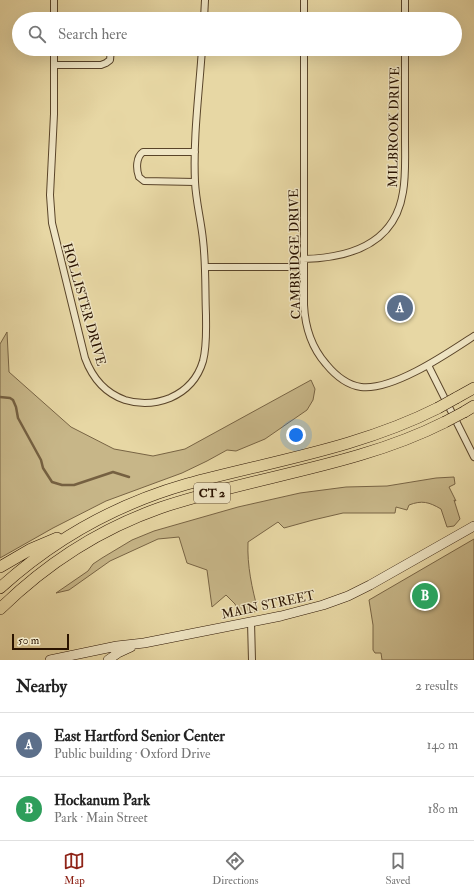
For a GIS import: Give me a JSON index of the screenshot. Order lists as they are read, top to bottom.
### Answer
{
  "streets": {
    "highway": ["CT 2"],
    "main road": ["MAIN STREET"],
    "street": ["MILBROOK DRIVE", "CAMBRIDGE DRIVE", "HOLLISTER DRIVE"]
  },
  "crossings": [
    ["MILBROOK DRIVE", "CAMBRIDGE DRIVE"]
  ],
  "scale_bar": "50 m",
  "page": {
    "search": "Search here",
    "pins": ["A", "B"],
    "scale": "50 m",
    "heading": ["Nearby", "2 results"],
    "list": [
      {
        "mark": "A",
        "name": "East Hartford Senior Center",
        "note": "Public building · Oxford Drive",
        "value": "140 m"
      },
      {
        "mark": "B",
        "name": "Hockanum Park",
        "note": "Park · Main Street",
        "value": "180 m"
      }
    ],
    "nav": ["Map", "Directions", "Saved"]
  }
}
